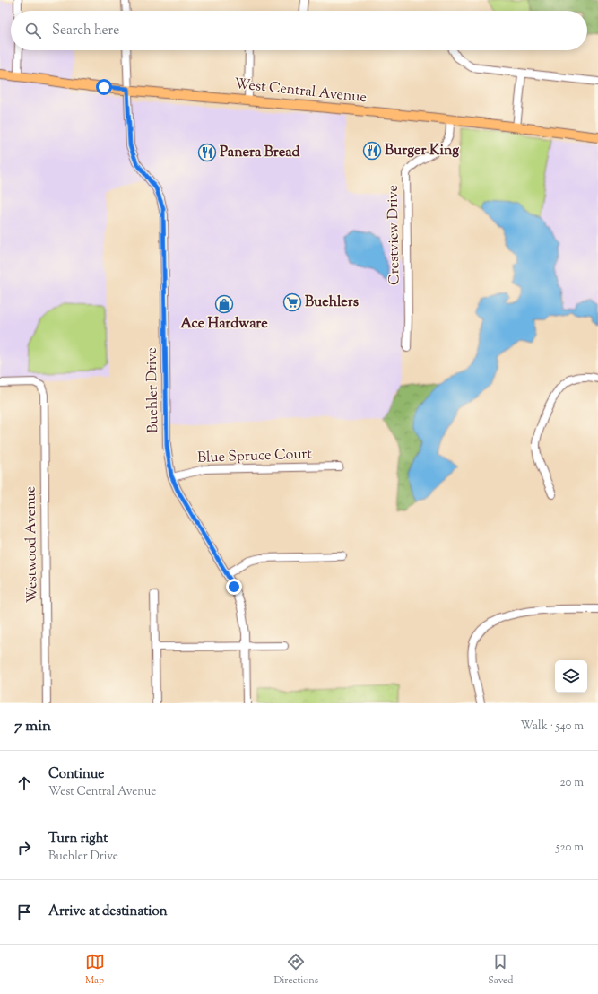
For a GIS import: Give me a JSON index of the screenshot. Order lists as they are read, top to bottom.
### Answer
{
  "streets": {
    "main road": ["West Central Avenue"],
    "street": [
      "Crestview Drive",
      "Buehler Drive",
      "Blue Spruce Court",
      "Westwood Avenue"
    ]
  },
  "crossings": [
    ["West Central Avenue", "Crestview Drive"],
    ["West Central Avenue", "Buehler Drive"],
    ["Buehler Drive", "Blue Spruce Court"]
  ],
  "places": {
    "restaurant": ["Burger King", "Panera Bread"],
    "supermarket": ["Buehlers"],
    "shop": ["Ace Hardware"]
  },
  "page": {
    "search": "Search here",
    "heading": ["7 min", "Walk · 540 m"],
    "list": [
      ["Continue", "West Central Avenue", "20 m"],
      ["Turn right", "Buehler Drive", "520 m"],
      "Arrive at destination"
    ],
    "nav": ["Map", "Directions", "Saved"]
  }
}
